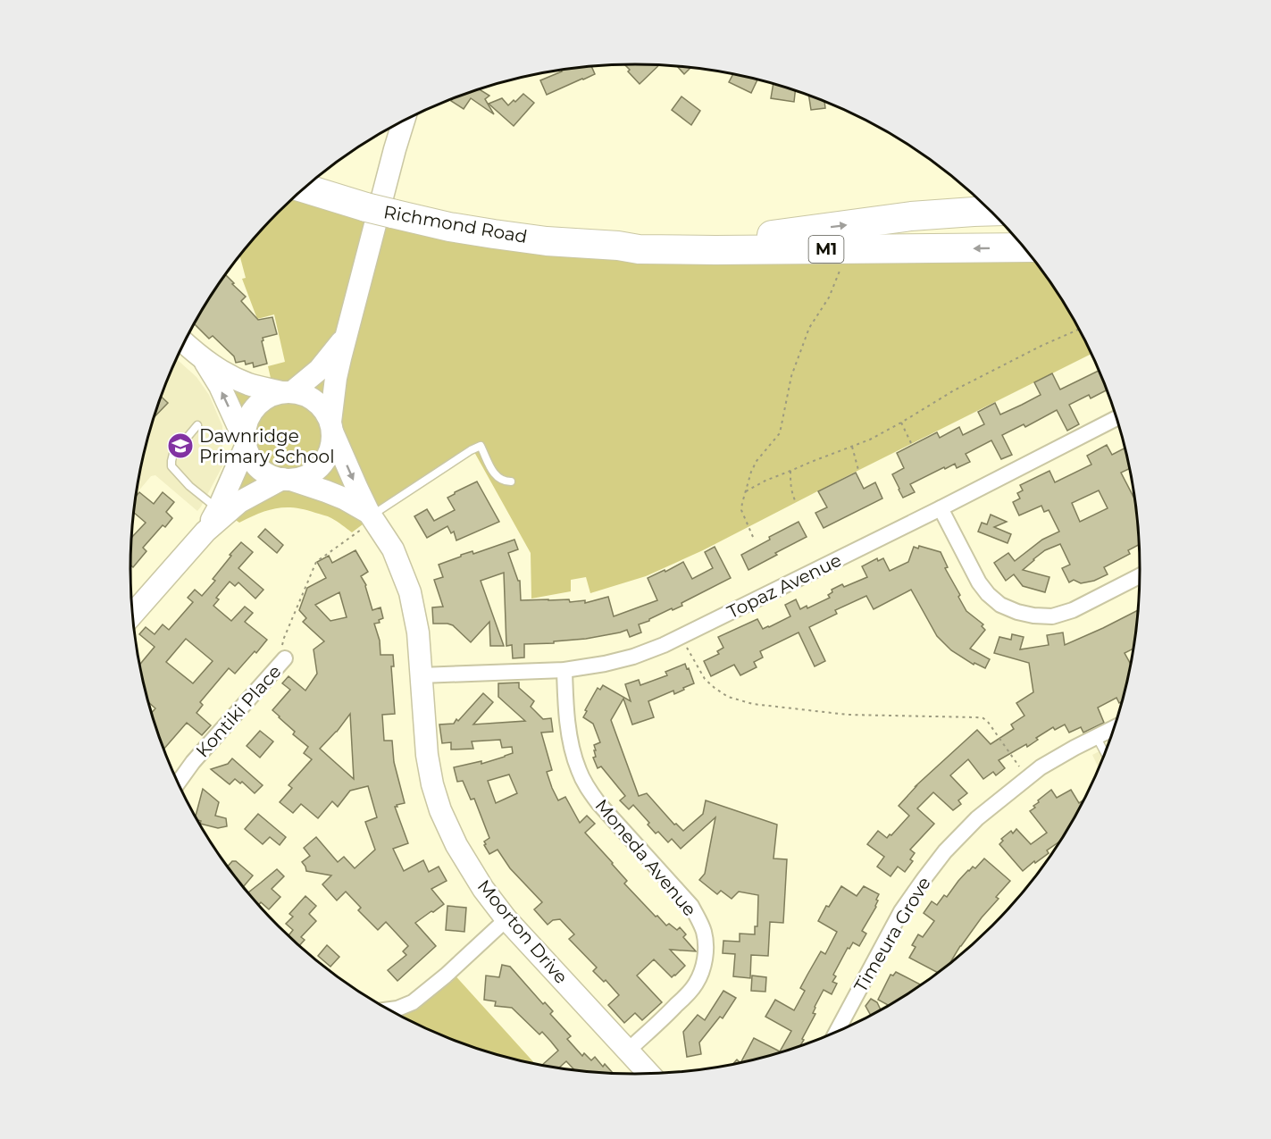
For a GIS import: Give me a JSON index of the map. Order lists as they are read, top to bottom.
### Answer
{
  "streets": {
    "highway": ["Richmond Road", "M1"],
    "street": [
      "Topaz Avenue",
      "Kontiki Place",
      "Moneda Avenue",
      "Moorton Drive",
      "Timeura Grove"
    ]
  },
  "crossings": [
    ["Richmond Road", "M1"],
    ["Topaz Avenue", "Moneda Avenue"],
    ["Topaz Avenue", "Moorton Drive"],
    ["Moneda Avenue", "Moorton Drive"]
  ],
  "places": {
    "school or university": ["Dawnridge Primary School"]
  }
}
